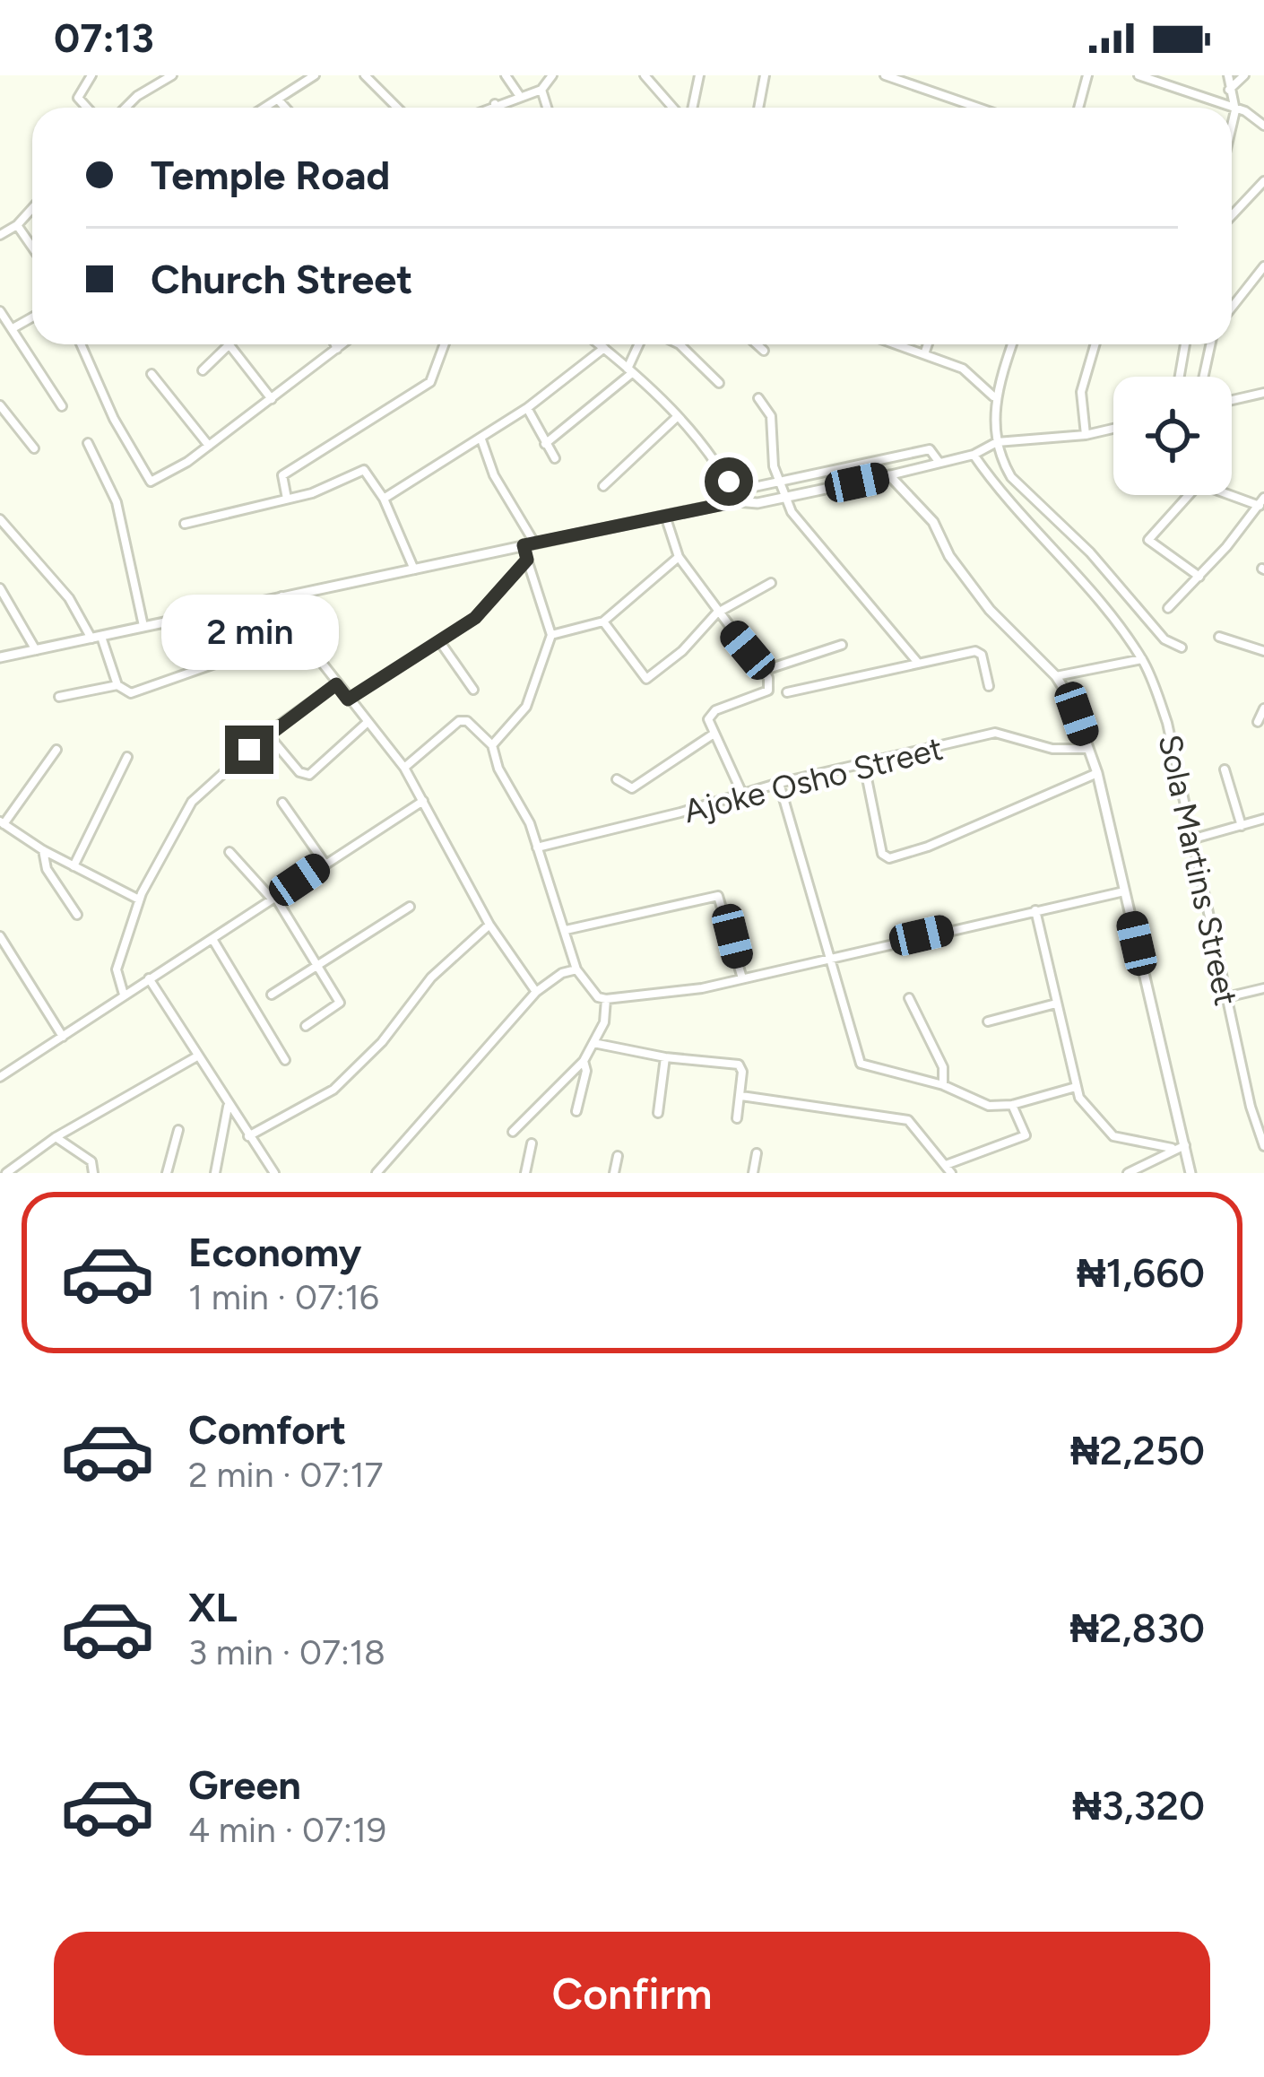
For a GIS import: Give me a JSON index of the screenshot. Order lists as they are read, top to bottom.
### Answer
{
  "streets": {
    "street": ["Ajoke Osho Street", "Sola Martins Street"]
  },
  "page": {
    "status": "07:13",
    "banner": ["Temple Road", "Church Street"],
    "bubble": "2 min",
    "list": [
      {
        "name": "Economy",
        "note": "1 min · 07:16",
        "value": "₦1,660"
      },
      {
        "name": "Comfort",
        "note": "2 min · 07:17",
        "value": "₦2,250"
      },
      {
        "name": "XL",
        "note": "3 min · 07:18",
        "value": "₦2,830"
      },
      {
        "name": "Green",
        "note": "4 min · 07:19",
        "value": "₦3,320"
      }
    ],
    "buttons": "Confirm"
  }
}
